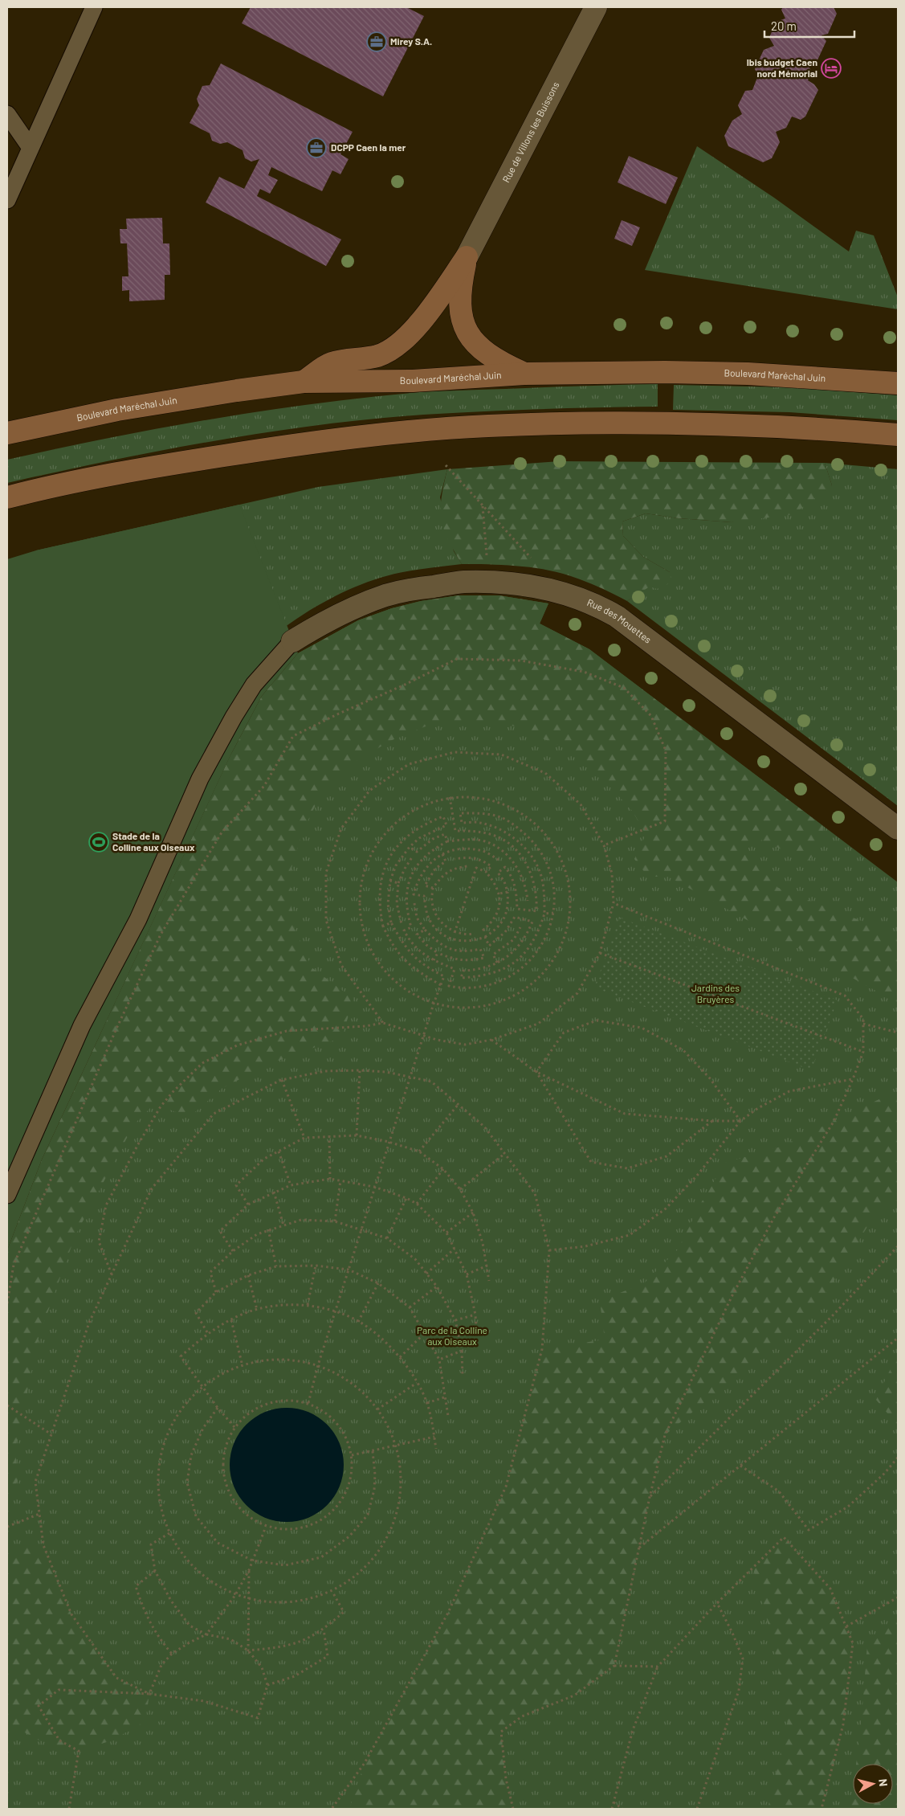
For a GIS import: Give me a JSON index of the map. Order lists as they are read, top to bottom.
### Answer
{
  "streets": {
    "main road": ["Boulevard Maréchal Juin"],
    "street": ["Rue de Villons les Buissons", "Rue des Mouettes"]
  },
  "parks": ["Jardins des Bruyères", "Parc de la Colline aux Oiseaux"],
  "places": {
    "office": ["Mirey S.A.", "DCPP Caen la mer"],
    "hotel": ["Ibis budget Caen nord Mémorial"],
    "sports": ["Stade de la Colline aux Oiseaux"]
  },
  "scale_bar": "20 m",
  "north": "right"
}
